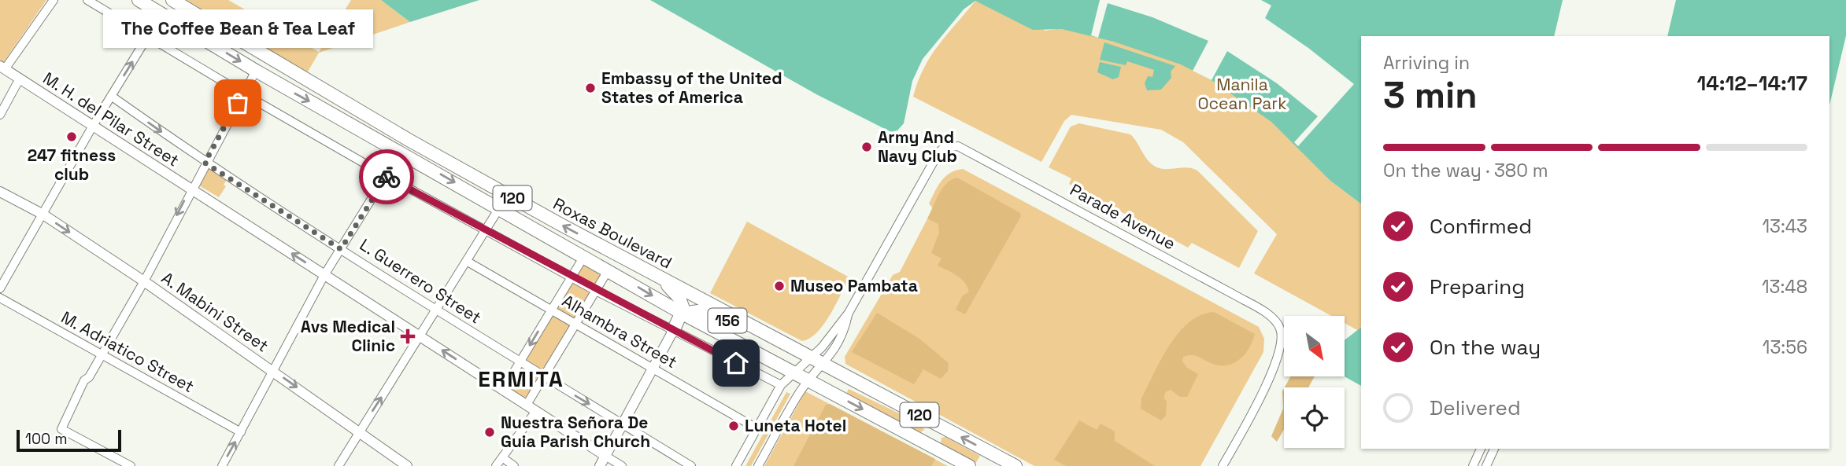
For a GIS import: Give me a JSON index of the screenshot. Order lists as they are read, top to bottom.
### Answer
{
  "streets": {
    "highway": ["120", "Roxas Boulevard", "156"],
    "main road": ["M. H. del Pilar Street", "A. Mabini Street"],
    "street": [
      "Parade Avenue",
      "L. Guerrero Street",
      "Alhambra Street",
      "M. Adriatico Street"
    ]
  },
  "crossings": [
    ["Roxas Boulevard", "156"]
  ],
  "one_way": ["A. Mabini Street"],
  "districts": ["ERMITA"],
  "parks": ["Manila Ocean Park"],
  "places": {
    "other": [
      "Embassy of the United States of America",
      "The Coffee Bean & Tea Leaf",
      "247 fitness club",
      "Army And Navy Club",
      "Museo Pambata",
      "Luneta Hotel",
      "Nuestra Señora De Guia Parish Church"
    ],
    "health": ["Avs Medical Clinic"]
  },
  "scale_bar": "100 m",
  "north": "bottom right",
  "page": {
    "bubble": "The Coffee Bean & Tea Leaf",
    "heading": ["3 min", "Arriving in", "14:12–14:17"],
    "bar": "On the way · 380 m",
    "list": [
      ["Confirmed", "13:43"],
      ["Preparing", "13:48"],
      ["On the way", "13:56"],
      "Delivered"
    ],
    "scale": "100 m"
  }
}
